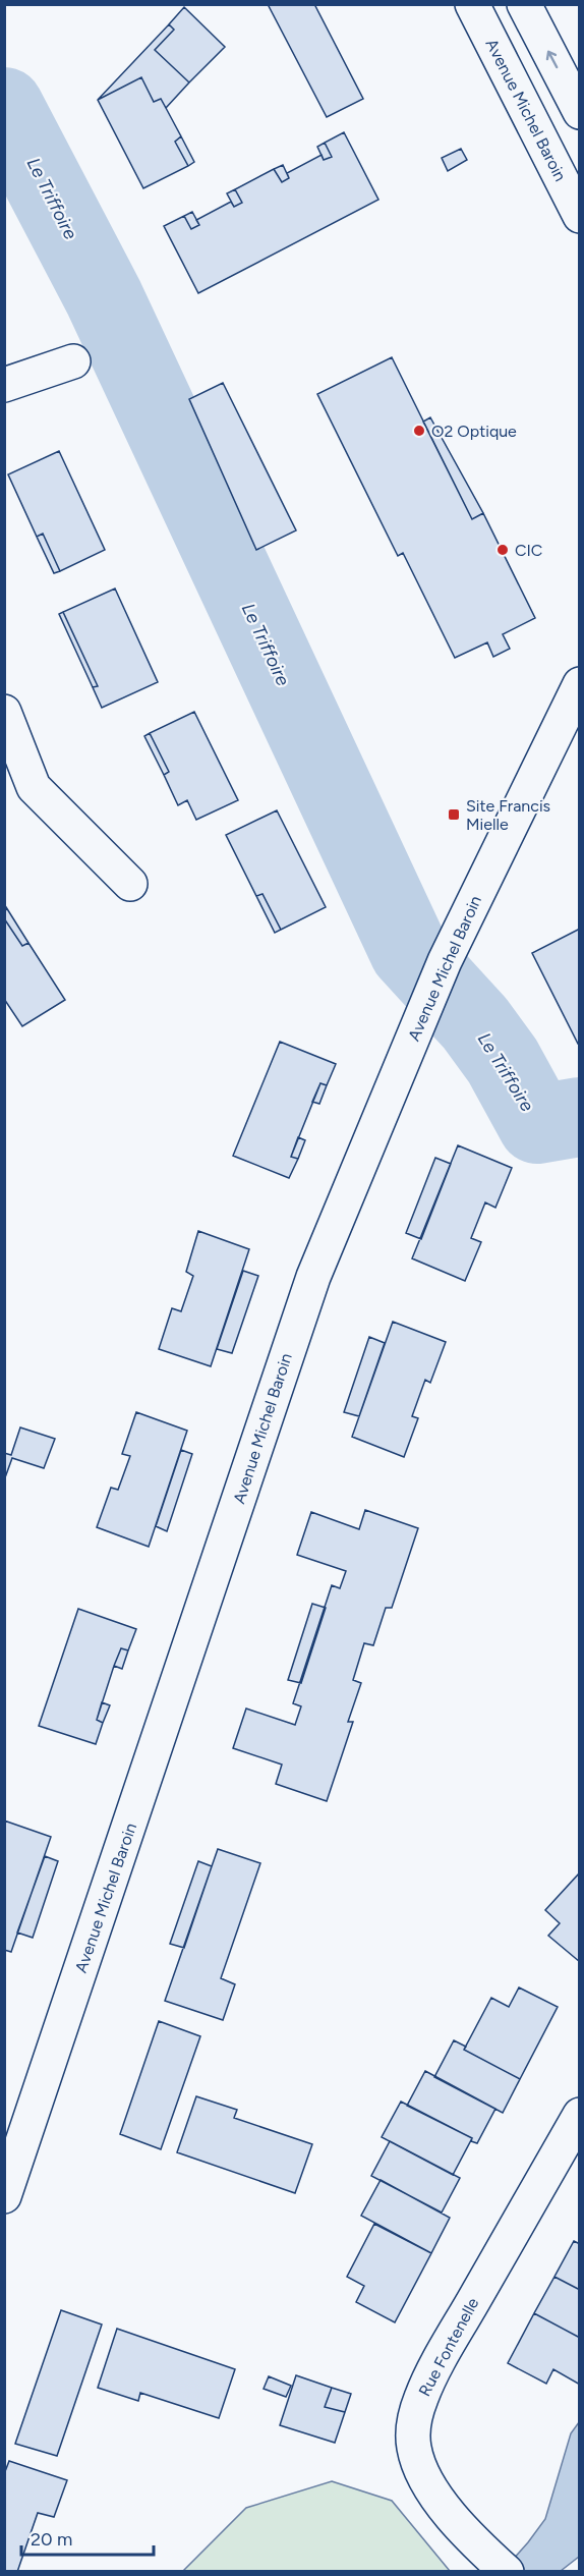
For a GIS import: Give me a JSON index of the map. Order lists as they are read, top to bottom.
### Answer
{
  "streets": {
    "street": ["Avenue Michel Baroin", "Rue Fontenelle"]
  },
  "water": ["Le Triffoire"],
  "places": {
    "other": ["O2 Optique", "CIC"],
    "transit": ["Site Francis Mielle"]
  },
  "scale_bar": "20 m"
}
